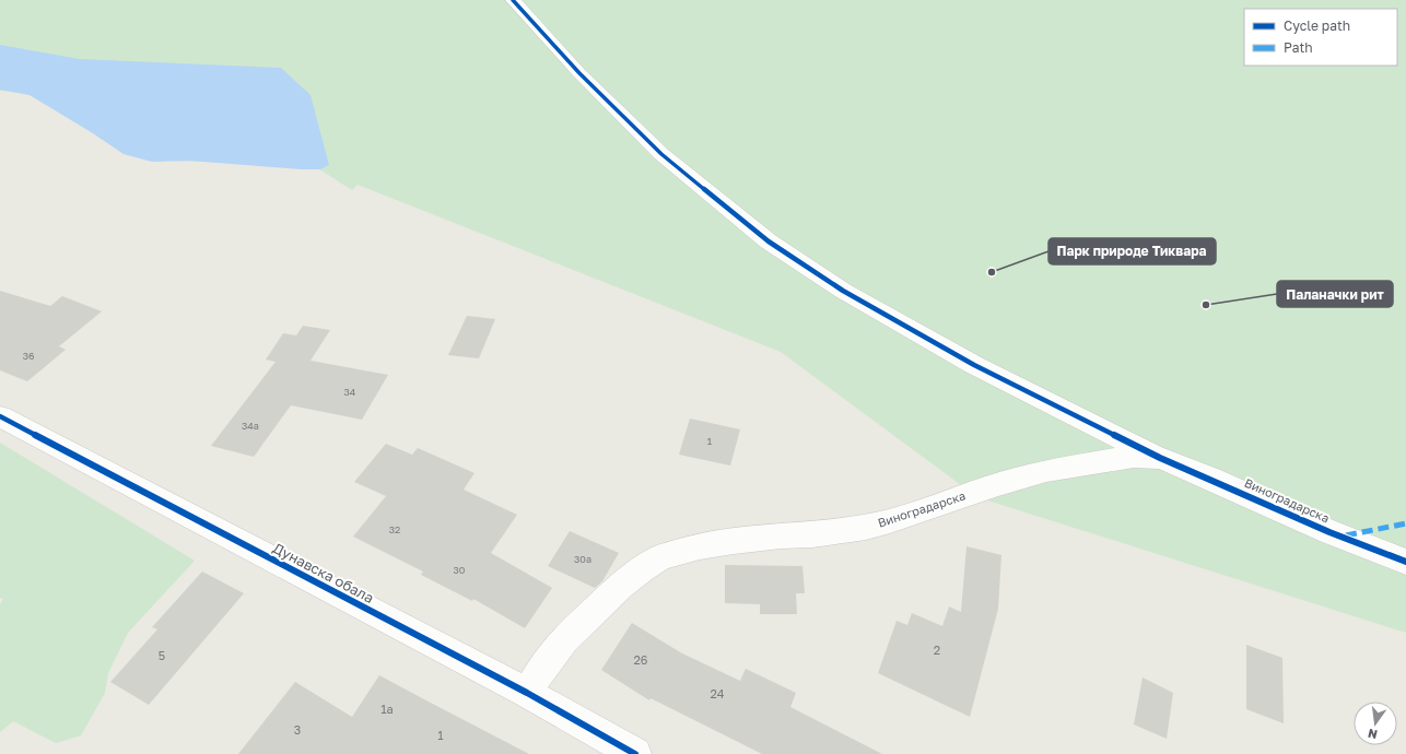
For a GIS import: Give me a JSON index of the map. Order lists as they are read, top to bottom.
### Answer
{
  "streets": {
    "street": ["Виноградарска", "Дунавска обала"]
  },
  "crossings": [
    ["Виноградарска", "Дунавска обала"]
  ],
  "places": ["Парк природе Тиквара", "Паланачки рит"],
  "house_numbers": [
    "36",
    "34",
    "34a",
    "1",
    "32",
    "30a",
    "30",
    "2",
    "5",
    "26",
    "24",
    "1a",
    "3",
    "1"
  ],
  "legend": ["Cycle path", "Path"],
  "north": "bottom"
}
